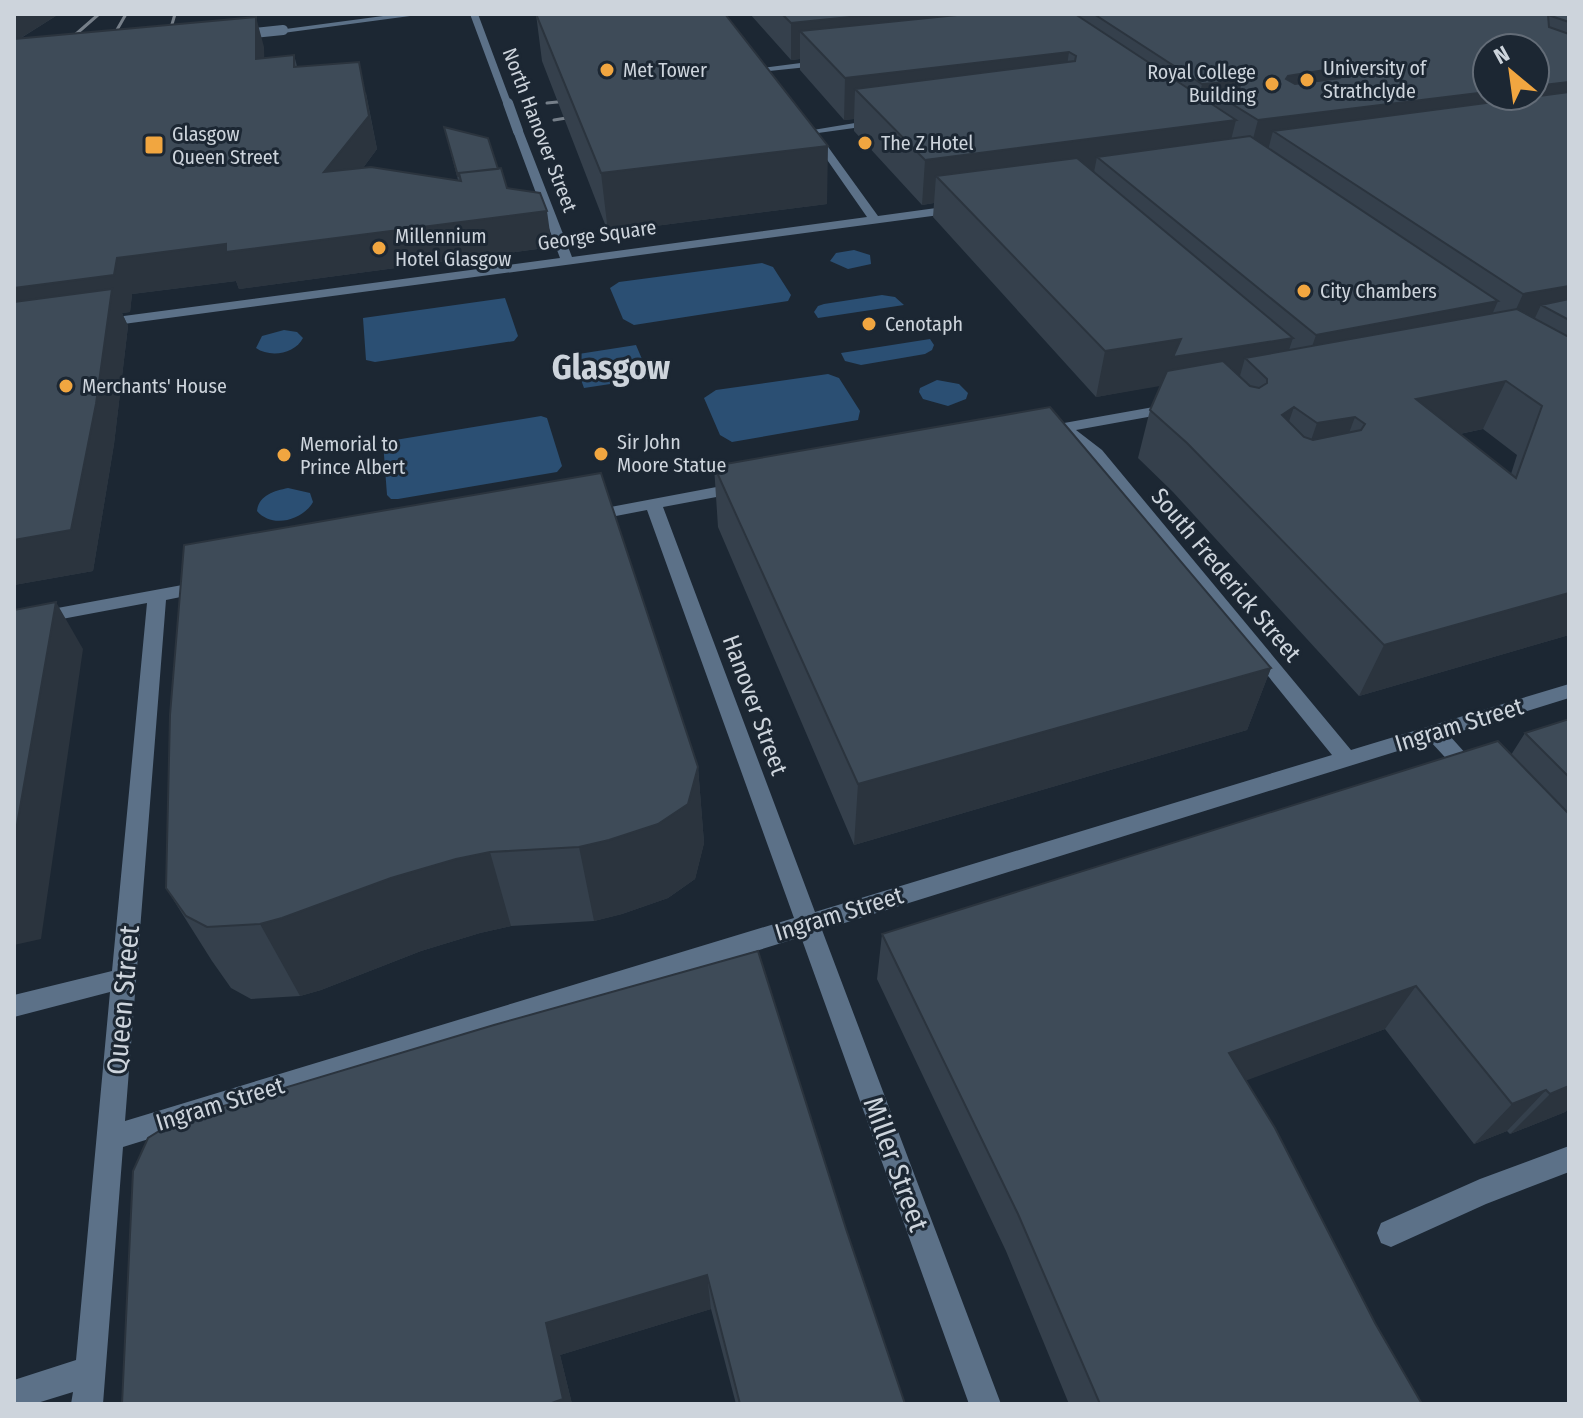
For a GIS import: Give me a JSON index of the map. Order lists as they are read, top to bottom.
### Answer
{
  "streets": {
    "street": [
      "North Hanover Street",
      "George Square",
      "South Frederick Street",
      "Hanover Street",
      "Ingram Street",
      "Queen Street",
      "Miller Street"
    ]
  },
  "crossings": [
    ["North Hanover Street", "George Square"],
    ["South Frederick Street", "Ingram Street"],
    ["Hanover Street", "Ingram Street"],
    ["Hanover Street", "Miller Street"],
    ["Ingram Street", "Queen Street"],
    ["Ingram Street", "Miller Street"]
  ],
  "districts": ["Glasgow"],
  "places": {
    "other": [
      "Met Tower",
      "University of Strathclyde",
      "Royal College Building",
      "The Z Hotel",
      "Millennium Hotel Glasgow",
      "City Chambers",
      "Cenotaph",
      "Merchants' House",
      "Sir John Moore Statue",
      "Memorial to Prince Albert"
    ],
    "transit": ["Glasgow Queen Street"]
  },
  "north": "top left"
}
